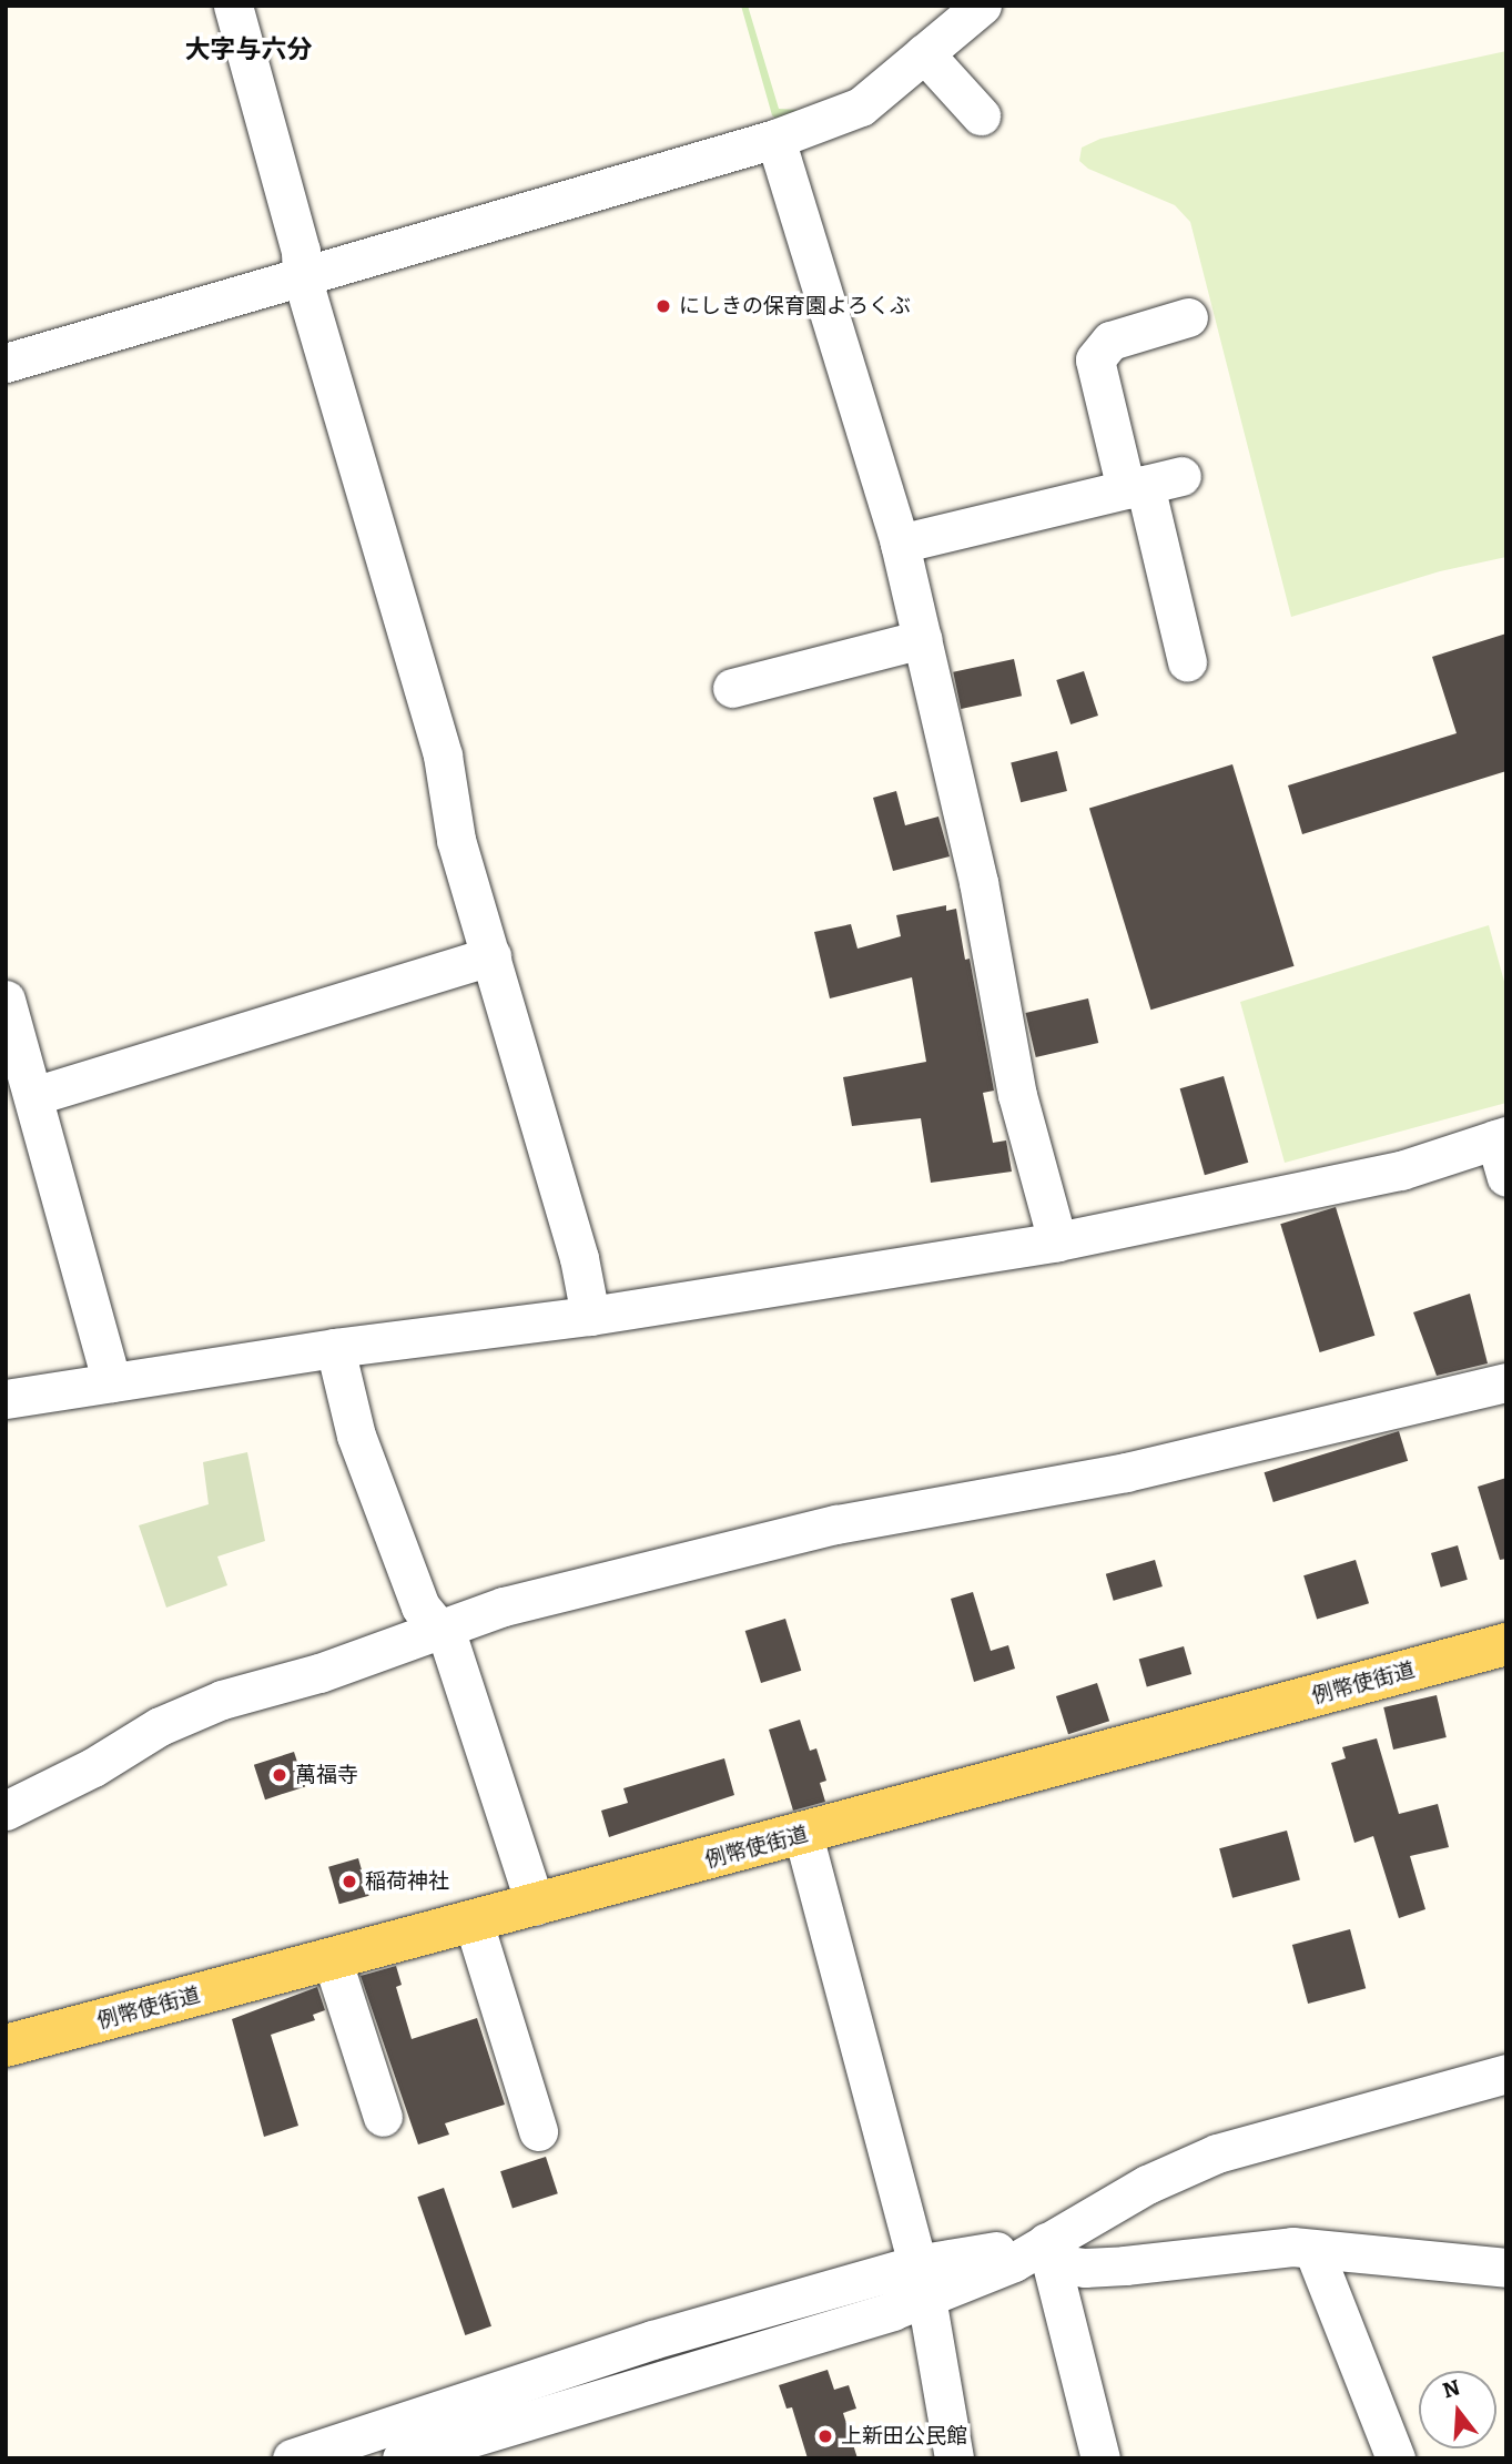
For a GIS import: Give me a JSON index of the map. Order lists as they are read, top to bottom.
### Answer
{
  "streets": {
    "main road": ["例幣使街道"]
  },
  "districts": ["大字与六分"],
  "places": [
    "にしきの保育園よろくぶ",
    "萬福寺",
    "稲荷神社",
    "上新田公民館"
  ],
  "north": "top"
}
